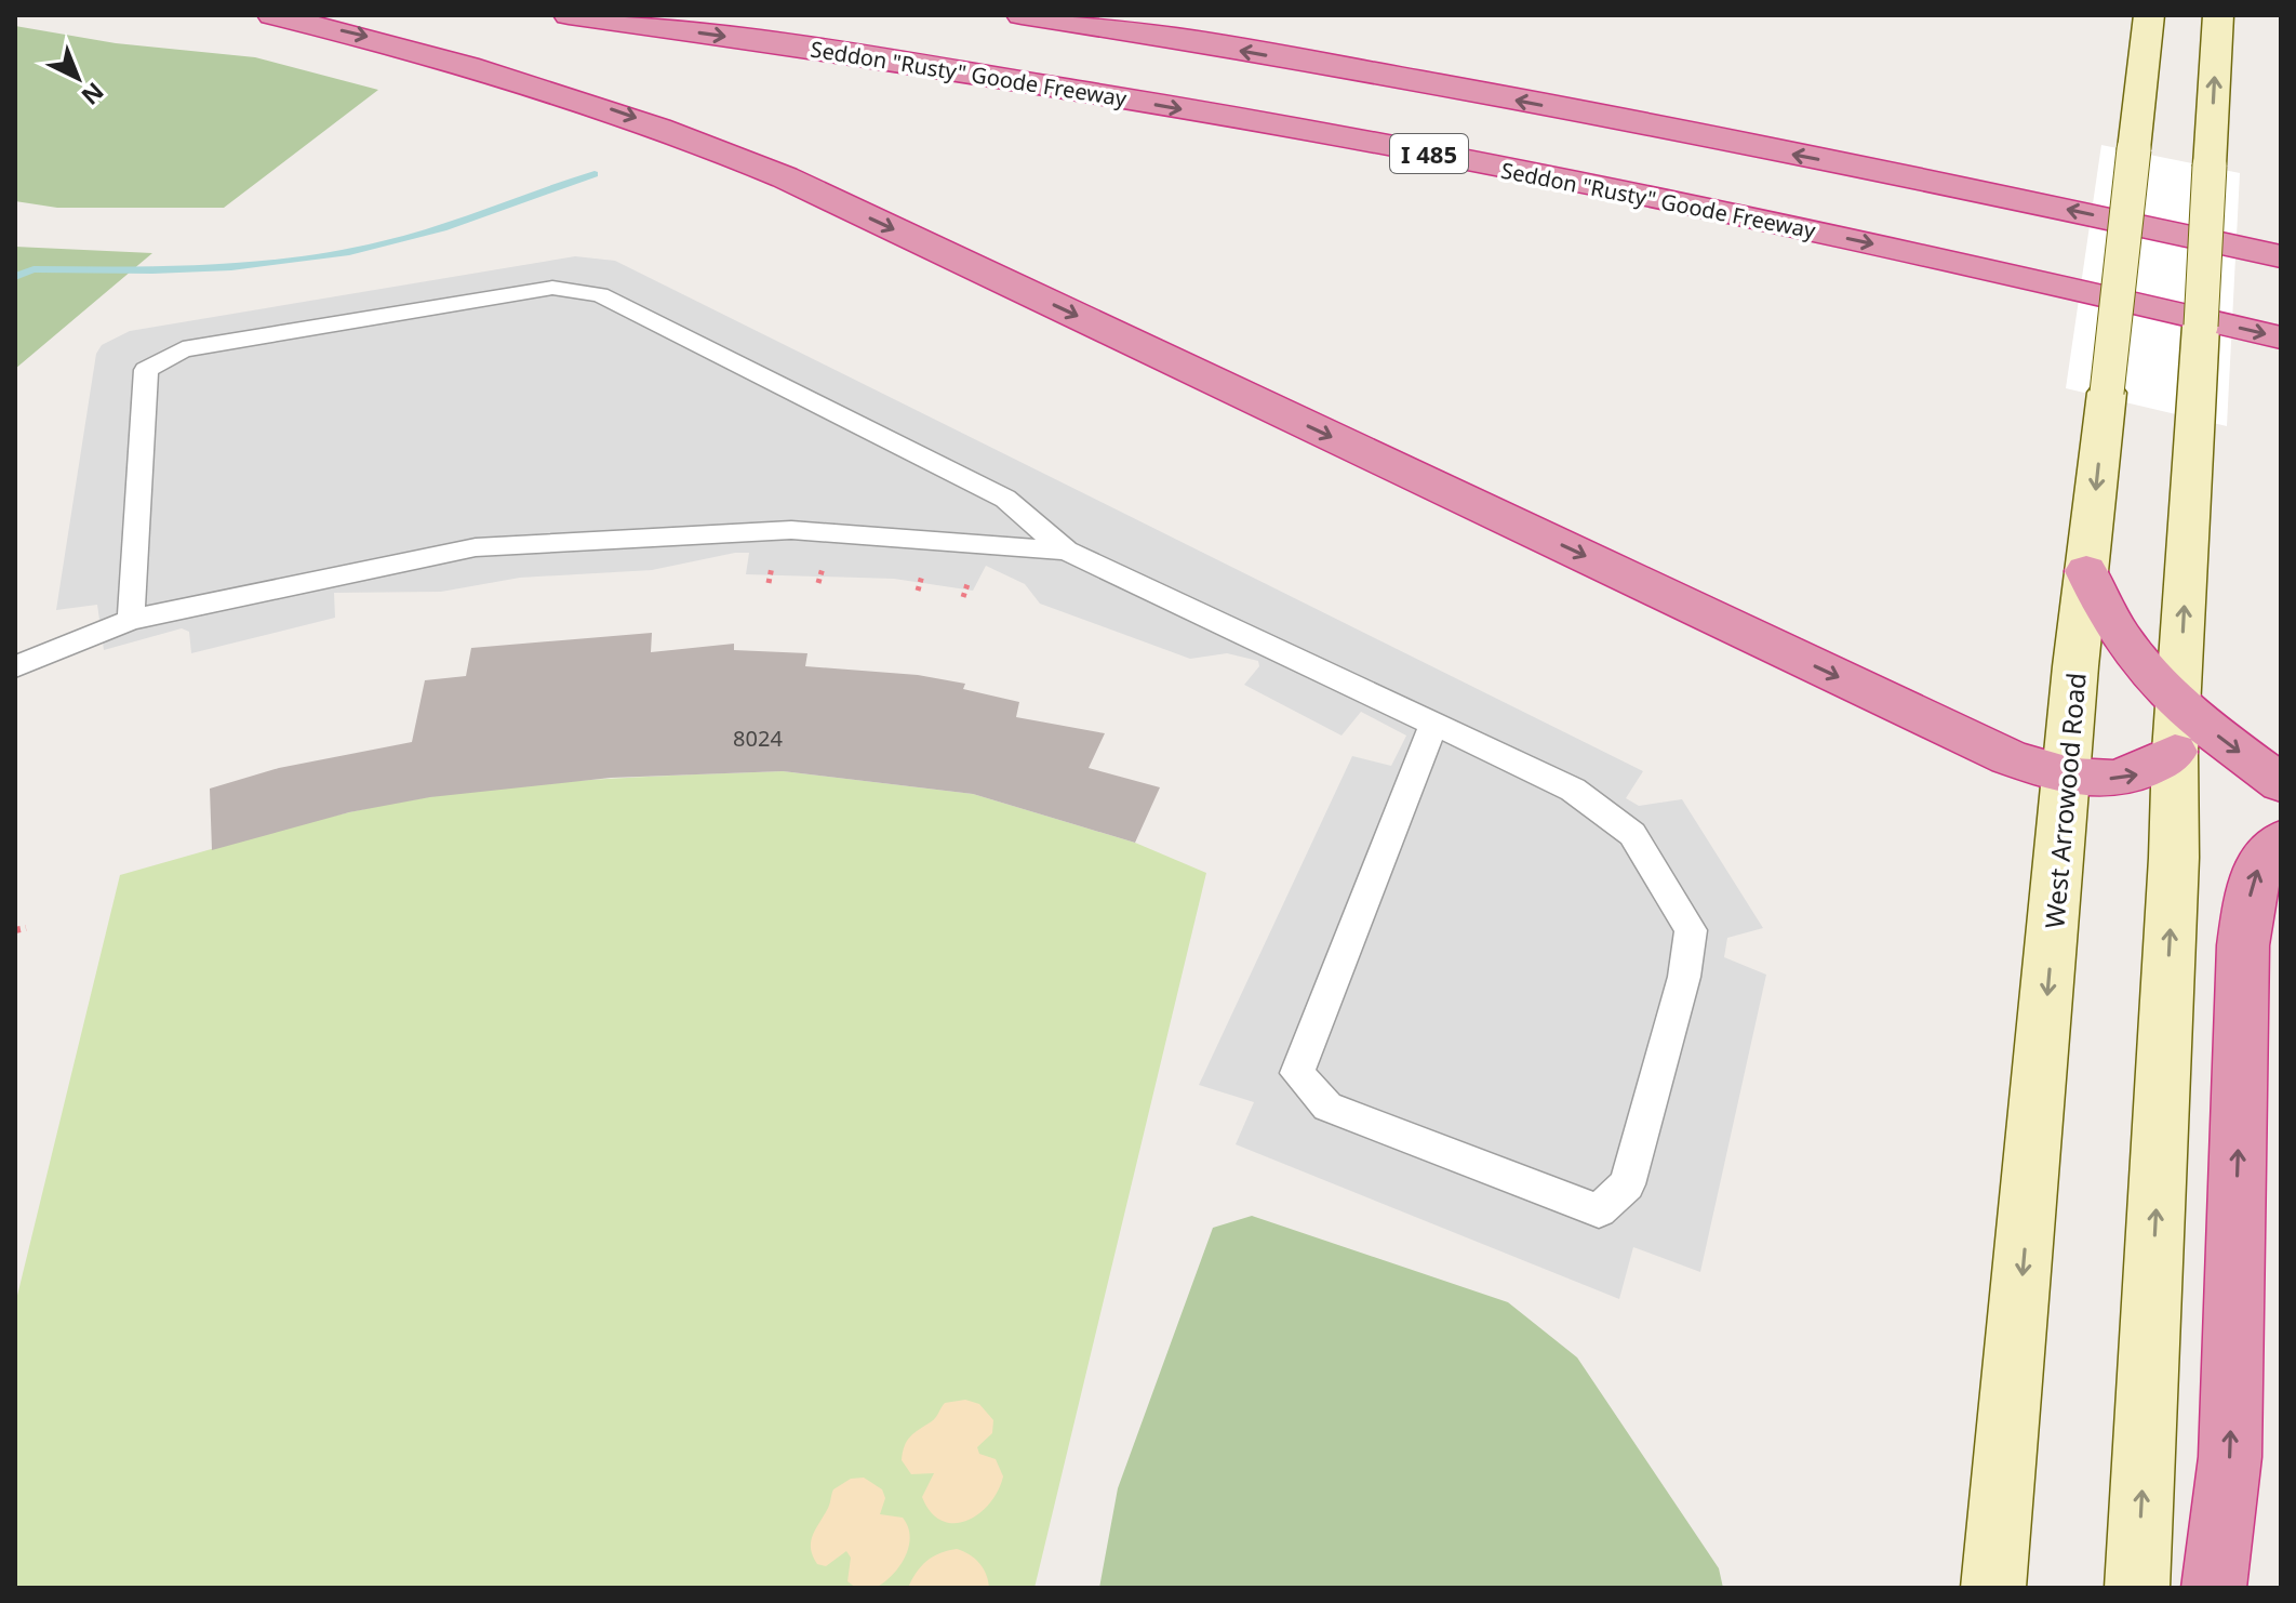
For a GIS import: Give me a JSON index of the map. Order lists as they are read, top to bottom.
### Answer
{
  "streets": {
    "highway": ["Seddon \"Rusty\" Goode Freeway", "I 485"],
    "main road": ["West Arrowood Road"]
  },
  "house_numbers": ["8024"],
  "north": "bottom right"
}
